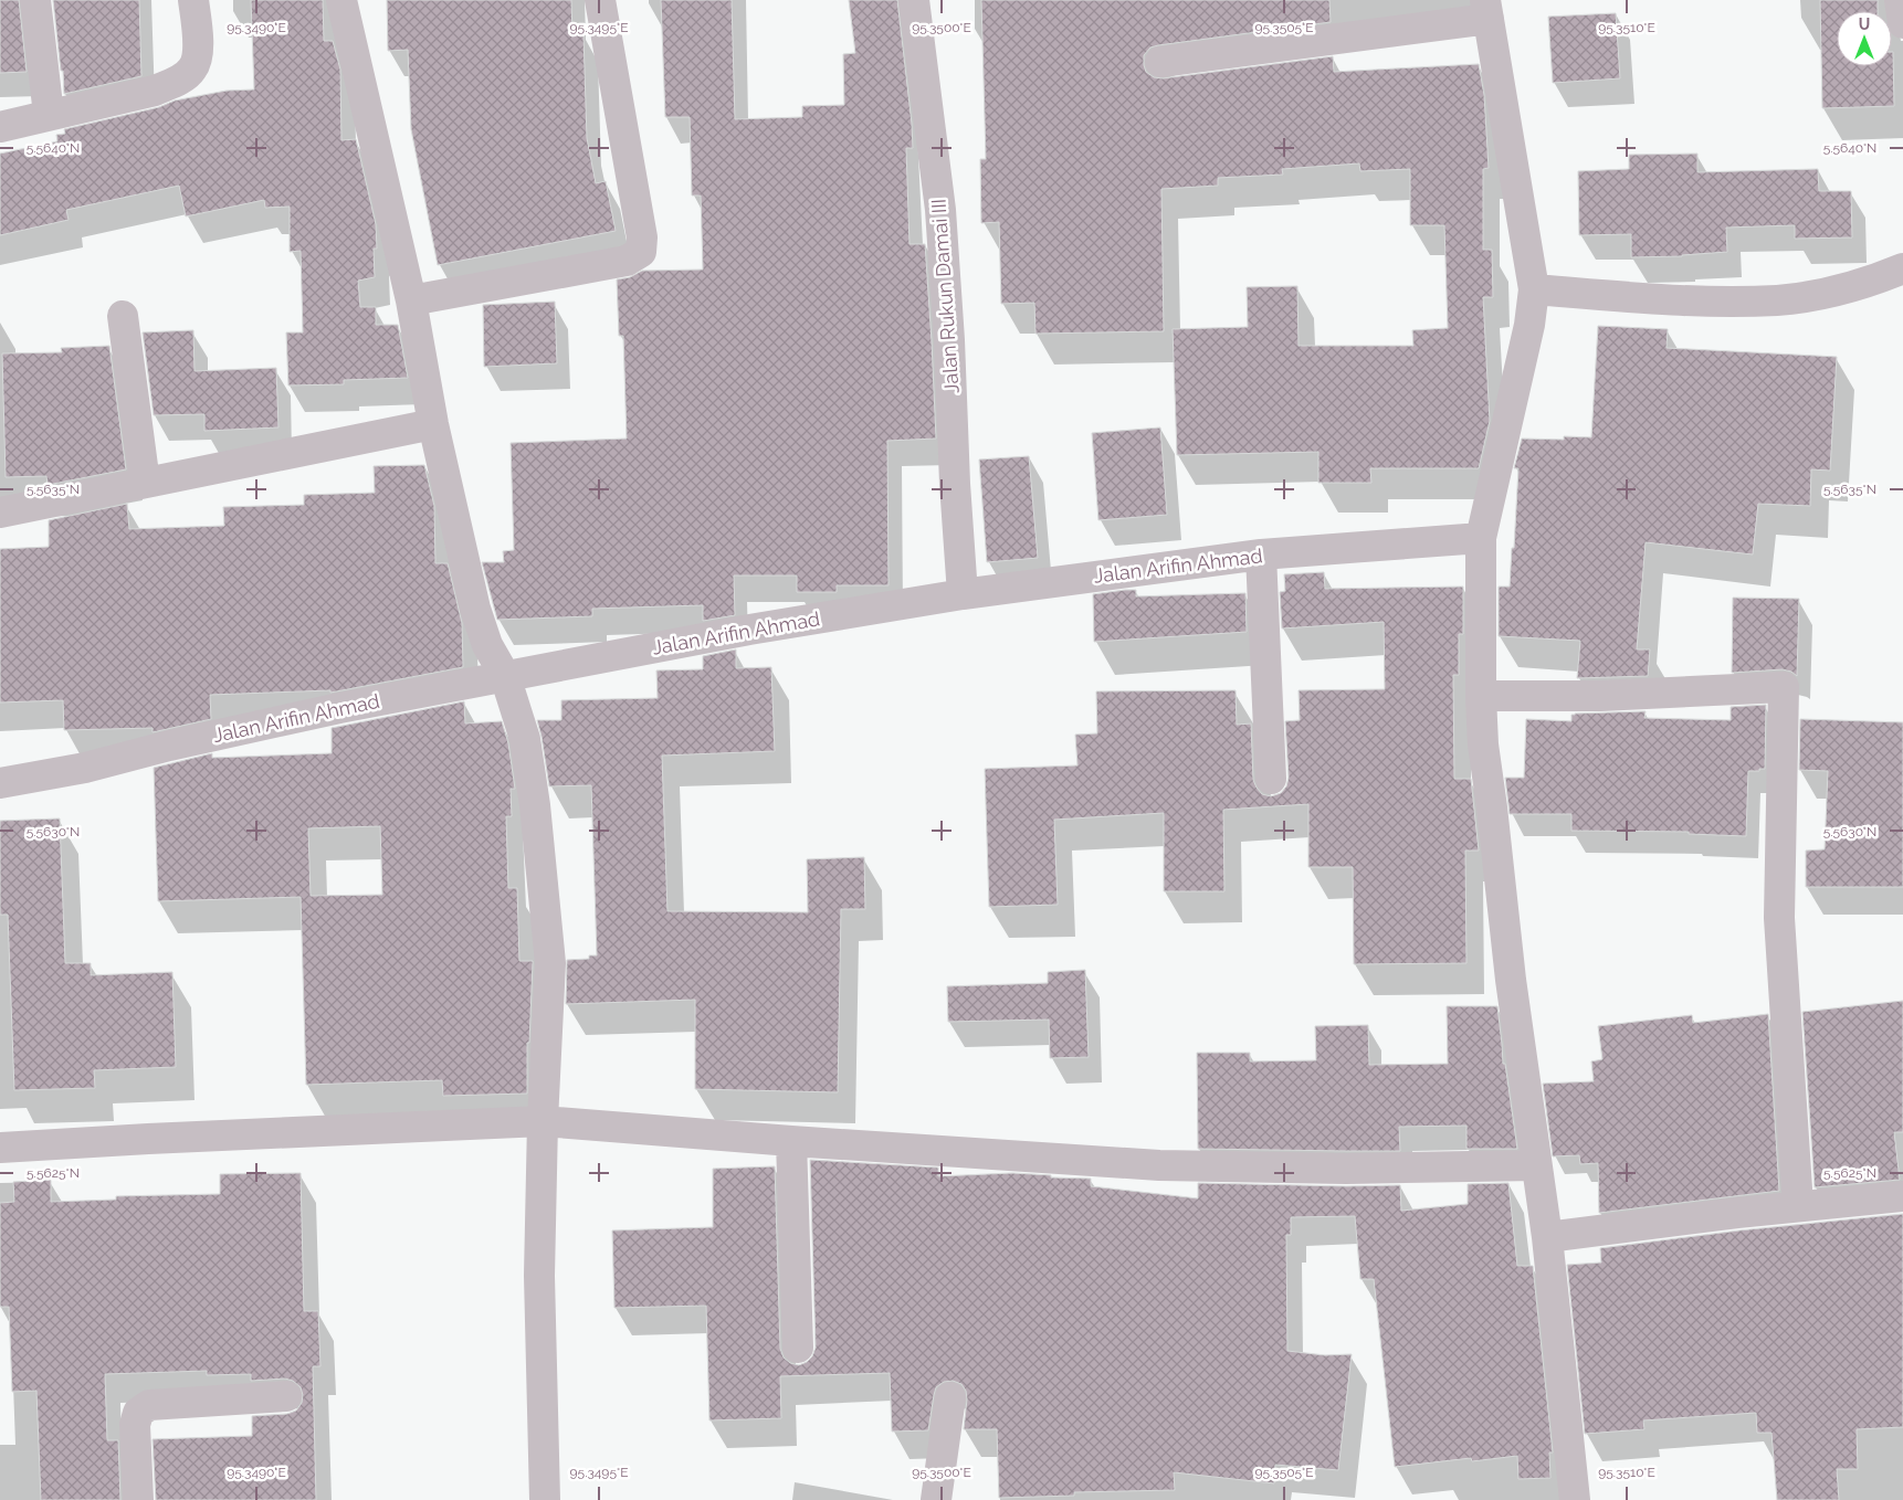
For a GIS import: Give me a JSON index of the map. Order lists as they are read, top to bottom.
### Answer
{
  "streets": {
    "street": ["Jalan Rukun Damai III", "Jalan Arifin Ahmad"]
  },
  "crossings": [
    ["Jalan Rukun Damai III", "Jalan Arifin Ahmad"]
  ],
  "north": "top",
  "coordinates": [
    "95.3490°E",
    "95.3495°E",
    "95.3500°E",
    "95.3505°E",
    "95.3510°E",
    "5.5640°N",
    "5.5635°N",
    "5.5630°N",
    "5.5625°N"
  ]
}
